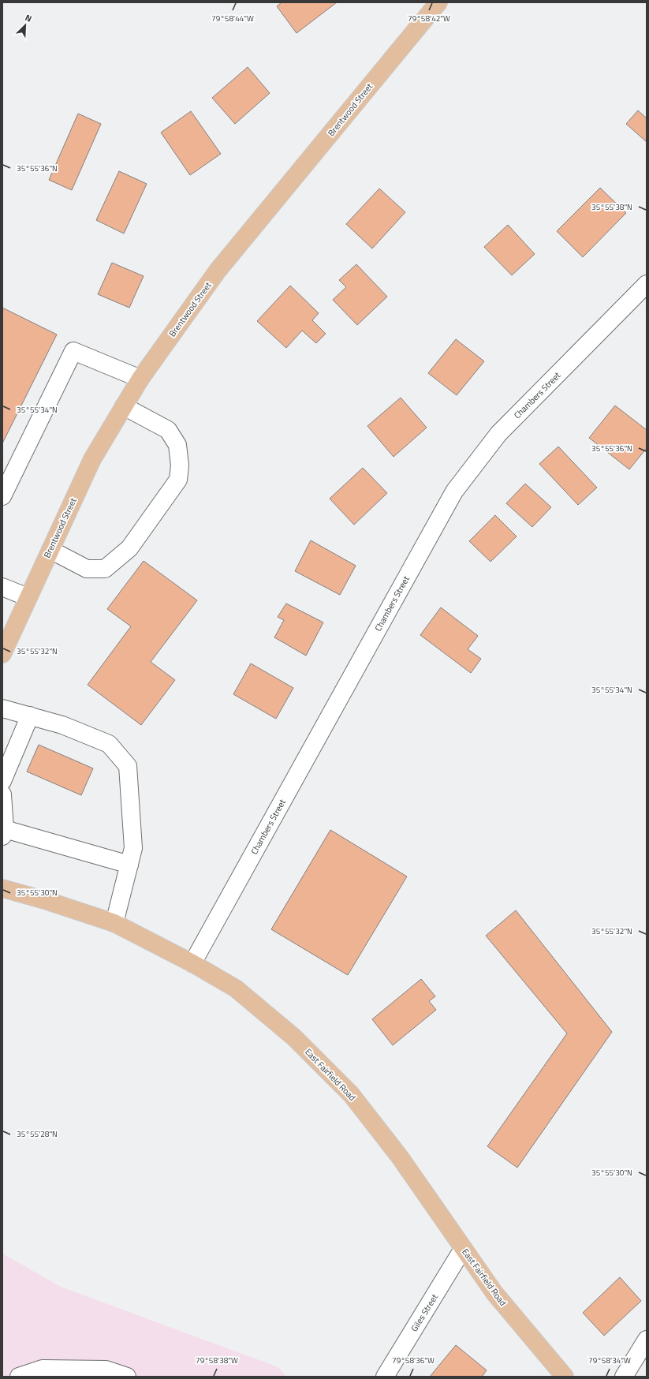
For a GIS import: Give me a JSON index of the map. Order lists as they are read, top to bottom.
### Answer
{
  "streets": {
    "main road": ["Brentwood Street", "East Fairfield Road"],
    "street": ["Chambers Street", "Giles Street"]
  },
  "crossings": [
    ["Chambers Street", "East Fairfield Road"],
    ["East Fairfield Road", "Giles Street"]
  ],
  "north": "top right",
  "coordinates": [
    "79°58'44\"W",
    "79°58'42\"W",
    "35°55'36\"N",
    "35°55'38\"N",
    "35°55'34\"N",
    "35°55'32\"N",
    "35°55'30\"N",
    "35°55'28\"N",
    "79°58'38\"W",
    "79°58'36\"W",
    "79°58'34\"W"
  ]
}
